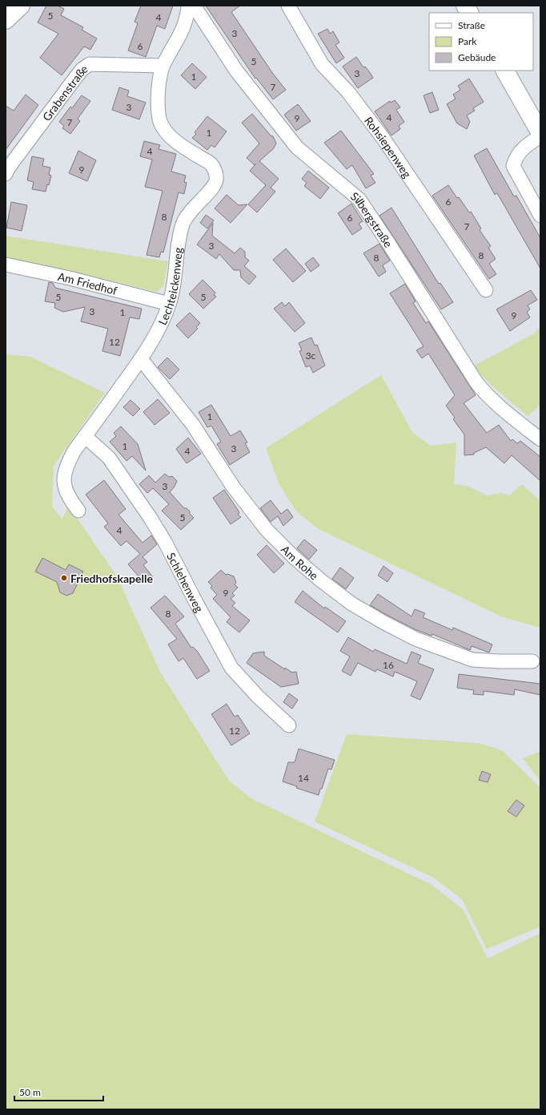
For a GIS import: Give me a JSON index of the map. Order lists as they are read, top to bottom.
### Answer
{
  "streets": {
    "street": [
      "Grabenstraße",
      "Rohsiepenweg",
      "Silbergstraße",
      "Am Friedhof",
      "Lechteickenweg",
      "Am Rohe",
      "Schlehenweg"
    ]
  },
  "crossings": [
    ["Grabenstraße", "Lechteickenweg"],
    ["Am Friedhof", "Lechteickenweg"],
    ["Lechteickenweg", "Am Rohe"],
    ["Lechteickenweg", "Schlehenweg"]
  ],
  "places": ["Friedhofskapelle"],
  "house_numbers": [
    "5",
    "4",
    "3",
    "6",
    "5",
    "3",
    "1",
    "7",
    "3",
    "4",
    "9",
    "7",
    "1",
    "4",
    "9",
    "6",
    "8",
    "6",
    "7",
    "3",
    "8",
    "8",
    "5",
    "5",
    "3",
    "1",
    "9",
    "12",
    "3c",
    "1",
    "1",
    "3",
    "4",
    "3",
    "5",
    "4",
    "9",
    "8",
    "16",
    "12",
    "14"
  ],
  "legend": ["Straße", "Park", "Gebäude"],
  "scale_bar": "50 m"
}
